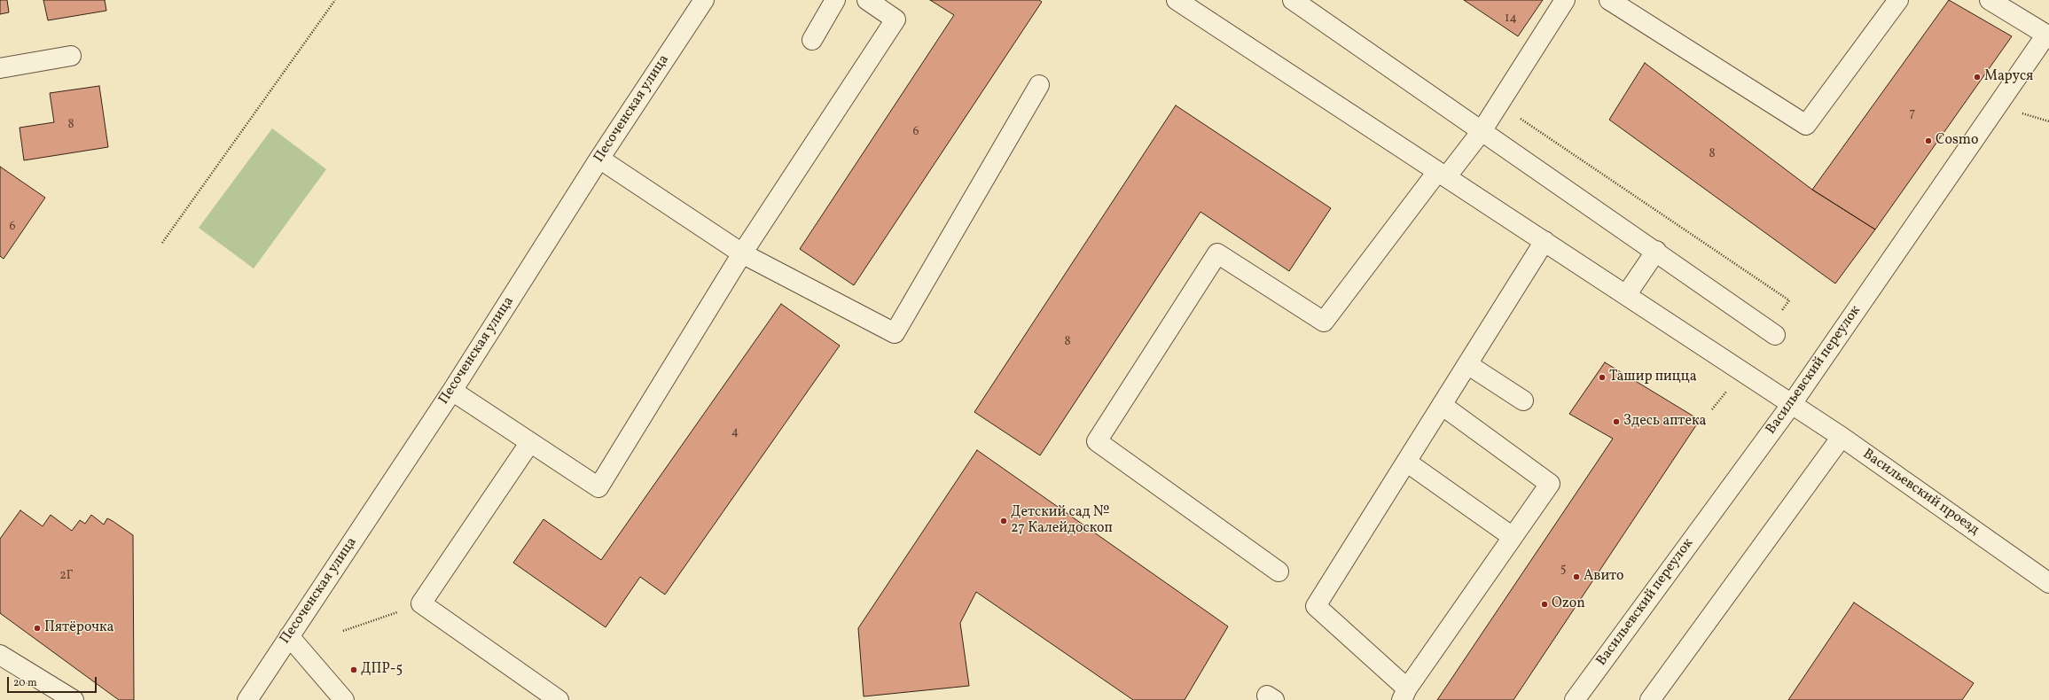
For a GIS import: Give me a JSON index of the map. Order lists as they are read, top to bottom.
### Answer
{
  "streets": {
    "street": ["Песоченская улица", "Васильевский переулок", "Васильевский проезд"]
  },
  "crossings": [
    ["Васильевский переулок", "Васильевский проезд"]
  ],
  "places": [
    "Маруся",
    "Cosmo",
    "Ташир пицца",
    "Здесь аптека",
    "Детский сад № 27 Калейдоскоп",
    "Авито",
    "Ozon",
    "Пятёрочка",
    "ДПР-5"
  ],
  "house_numbers": [
    "14",
    "7",
    "8",
    "6",
    "8",
    "6",
    "8",
    "4",
    "5",
    "2Г"
  ],
  "scale_bar": "20 m"
}
